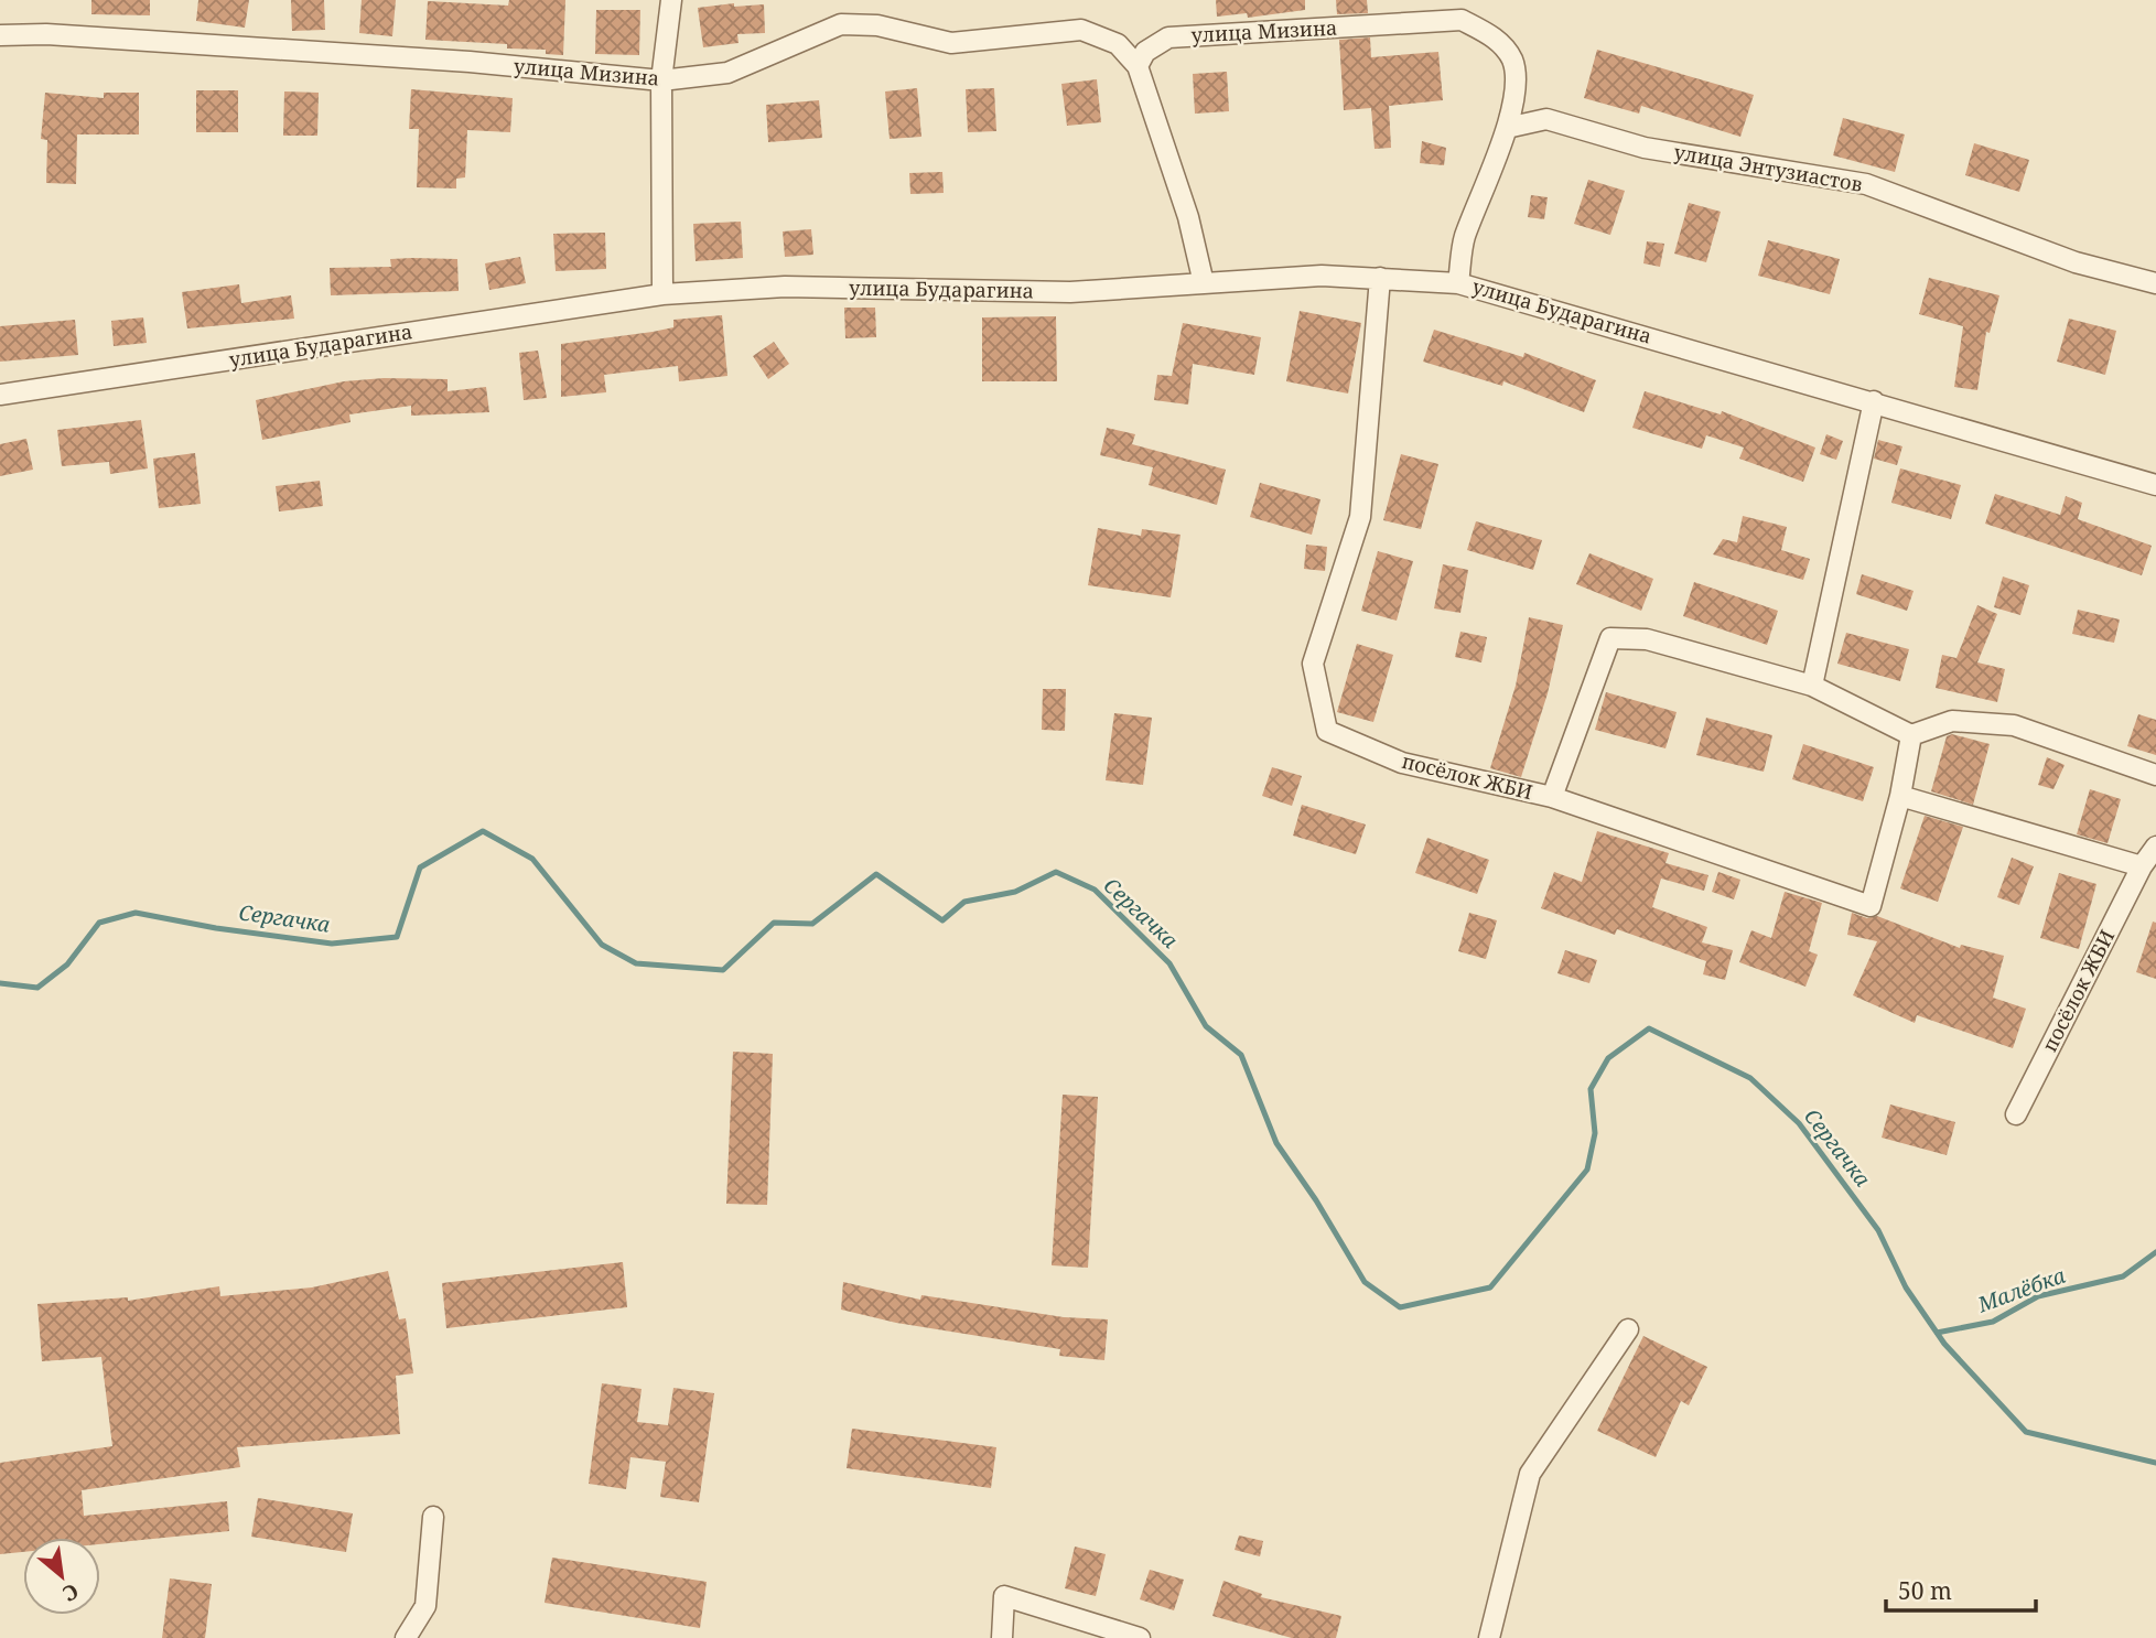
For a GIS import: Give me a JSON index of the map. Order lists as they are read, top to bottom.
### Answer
{
  "streets": {
    "street": [
      "улица Мизина",
      "улица Энтузиастов",
      "улица Бударагина",
      "посёлок ЖБИ"
    ]
  },
  "crossings": [
    ["улица Мизина", "улица Энтузиастов"],
    ["улица Мизина", "улица Бударагина"],
    ["улица Бударагина", "посёлок ЖБИ"]
  ],
  "water": ["Сергачка", "Малёбка"],
  "scale_bar": "50 m",
  "north": "bottom right"
}
